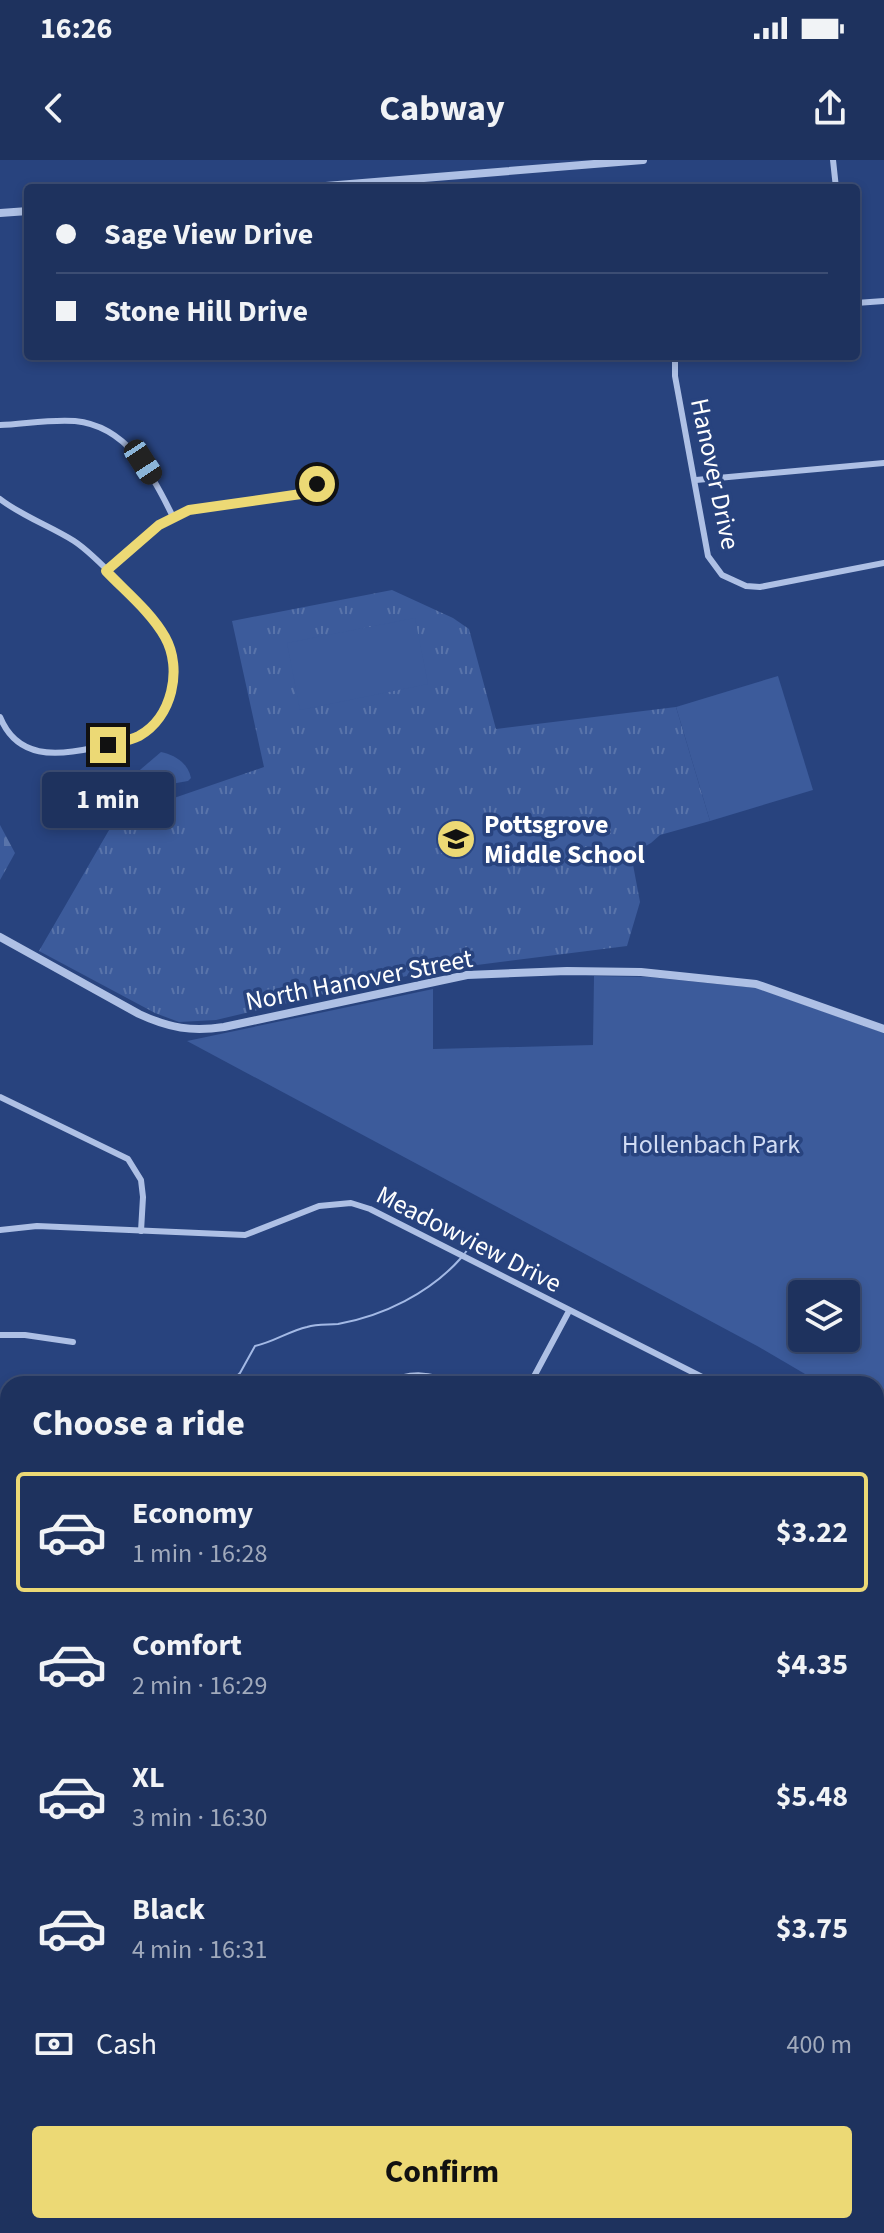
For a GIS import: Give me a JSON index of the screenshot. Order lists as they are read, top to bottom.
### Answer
{
  "streets": {
    "street": ["Hanover Drive", "North Hanover Street", "Meadowview Drive"]
  },
  "parks": ["Hollenbach Park"],
  "places": {
    "school or university": ["Pottsgrove Middle School"]
  },
  "page": {
    "status": "16:26",
    "header": "Cabway",
    "banner": ["Sage View Drive", "Stone Hill Drive"],
    "bubble": "1 min",
    "heading": "Choose a ride",
    "list": [
      {
        "name": "Economy",
        "note": "1 min · 16:28",
        "value": "$3.22"
      },
      {
        "name": "Comfort",
        "note": "2 min · 16:29",
        "value": "$4.35"
      },
      {
        "name": "XL",
        "note": "3 min · 16:30",
        "value": "$5.48"
      },
      {
        "name": "Black",
        "note": "4 min · 16:31",
        "value": "$3.75"
      }
    ],
    "pay": ["Cash", "400 m"],
    "buttons": "Confirm"
  }
}
